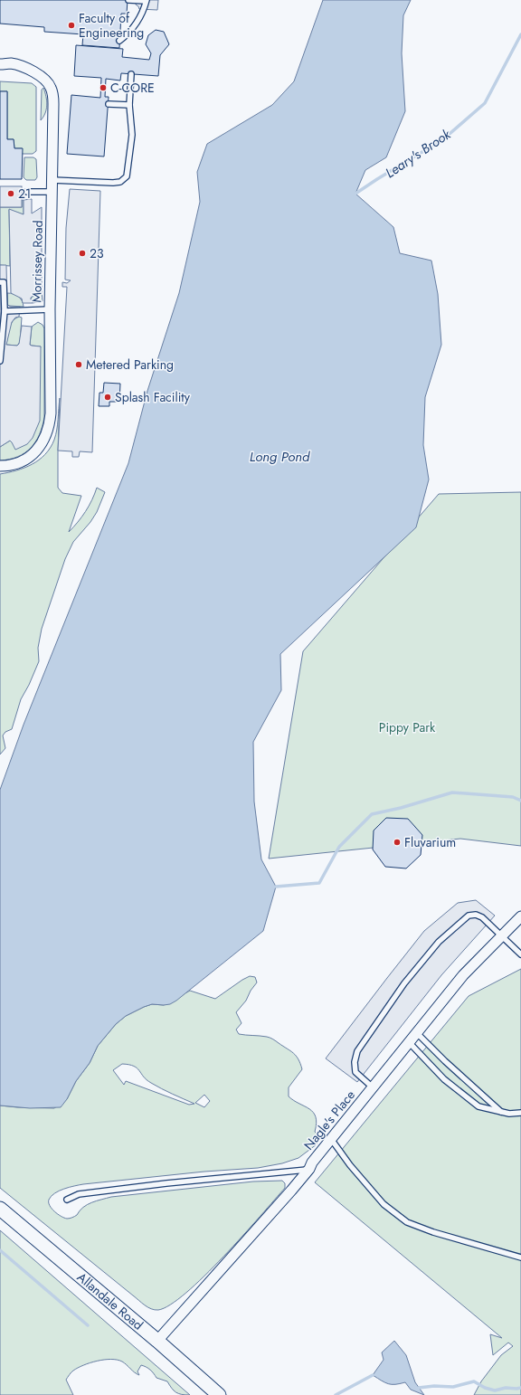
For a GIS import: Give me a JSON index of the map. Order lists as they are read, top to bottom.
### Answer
{
  "streets": {
    "main road": ["Allandale Road"],
    "street": ["Morrissey Road", "Nagle's Place"]
  },
  "crossings": [
    ["Nagle's Place", "Allandale Road"]
  ],
  "water": ["Leary's Brook", "Long Pond"],
  "parks": ["Pippy Park"],
  "places": [
    "Faculty of Engineering",
    "C-CORE",
    "21",
    "23",
    "Metered Parking",
    "Splash Facility",
    "Fluvarium"
  ]
}
